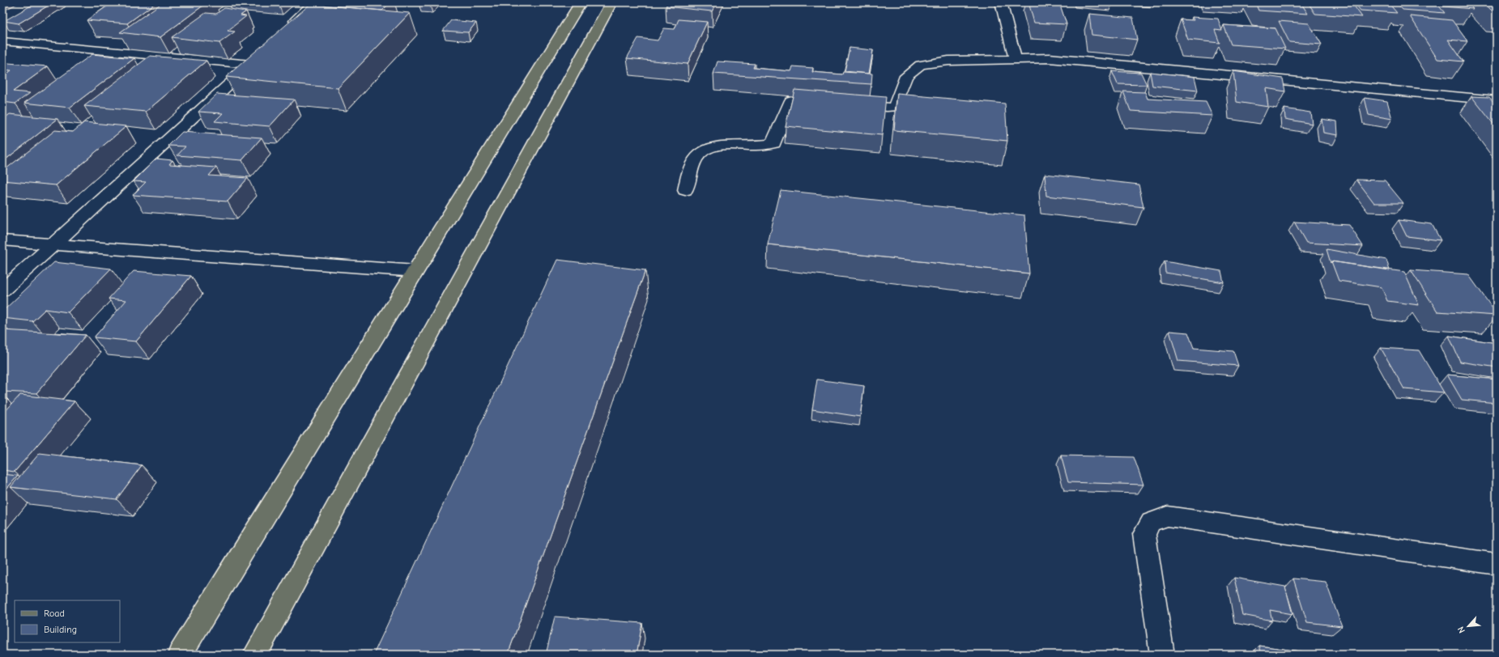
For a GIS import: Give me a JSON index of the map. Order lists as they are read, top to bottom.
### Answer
{
  "legend": ["Road", "Building"],
  "north": "bottom left"
}
